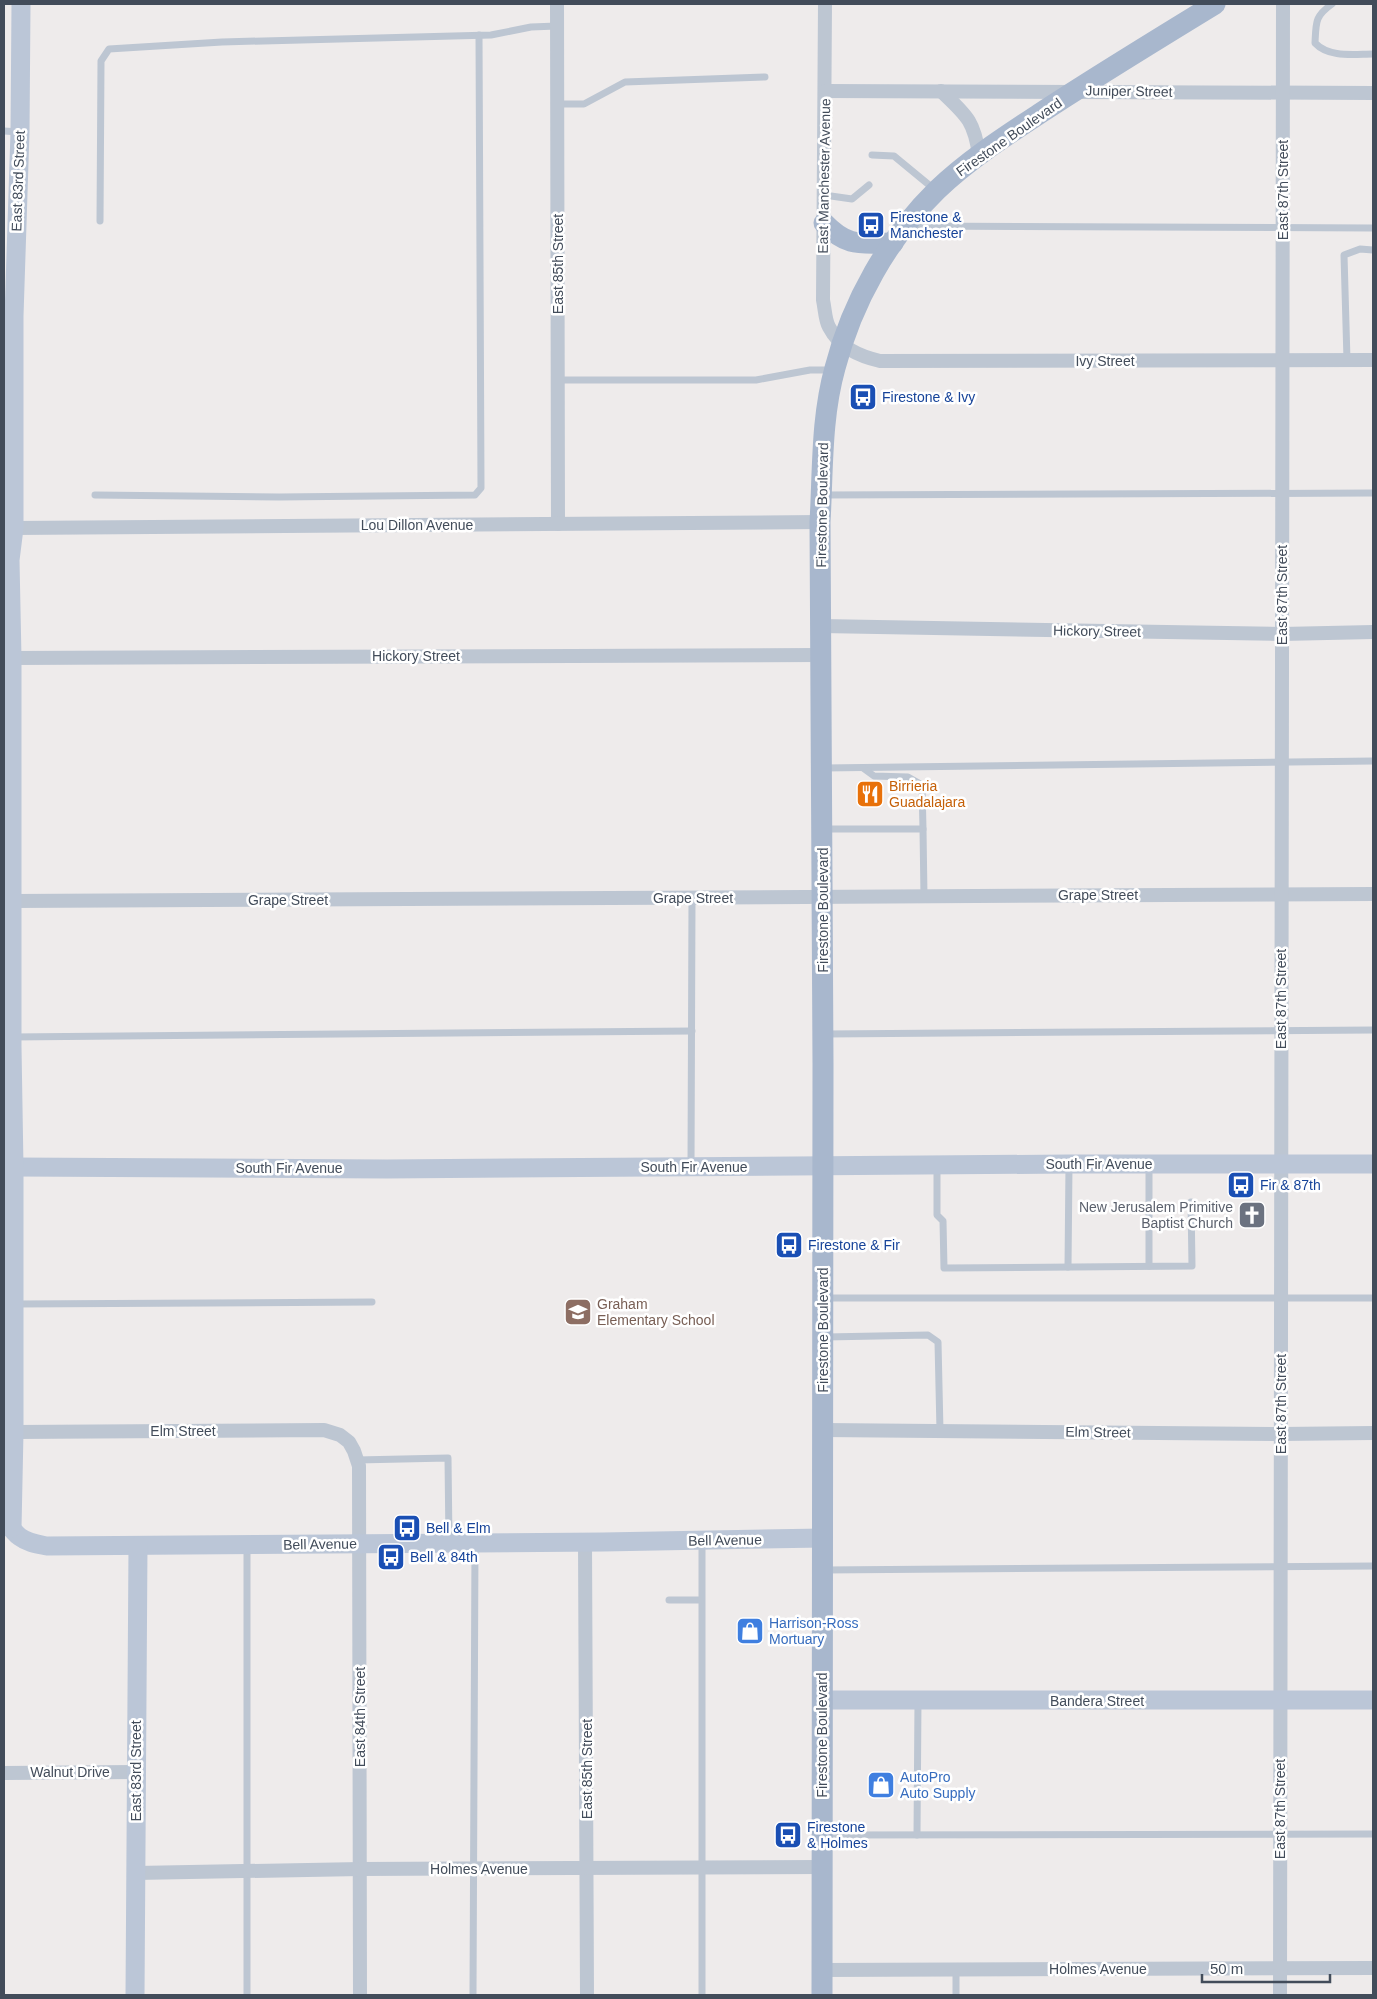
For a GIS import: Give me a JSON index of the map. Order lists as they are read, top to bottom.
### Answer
{
  "streets": {
    "main road": ["Firestone Boulevard"],
    "street": [
      "Juniper Street",
      "East Manchester Avenue",
      "East 83rd Street",
      "East 87th Street",
      "East 85th Street",
      "Ivy Street",
      "Lou Dillon Avenue",
      "Hickory Street",
      "Grape Street",
      "South Fir Avenue",
      "Elm Street",
      "Bell Avenue",
      "Bandera Street",
      "East 84th Street",
      "Walnut Drive",
      "Holmes Avenue"
    ]
  },
  "crossings": [
    ["Juniper Street", "Firestone Boulevard"],
    ["Juniper Street", "East Manchester Avenue"],
    ["Juniper Street", "East 87th Street"],
    ["Firestone Boulevard", "East Manchester Avenue"],
    ["Firestone Boulevard", "Ivy Street"],
    ["Firestone Boulevard", "Lou Dillon Avenue"],
    ["Firestone Boulevard", "Hickory Street"],
    ["Firestone Boulevard", "Grape Street"],
    ["Firestone Boulevard", "South Fir Avenue"],
    ["Firestone Boulevard", "Elm Street"],
    ["Firestone Boulevard", "Bell Avenue"],
    ["Firestone Boulevard", "Bandera Street"],
    ["Firestone Boulevard", "Holmes Avenue"],
    ["East Manchester Avenue", "Ivy Street"],
    ["East 83rd Street", "Lou Dillon Avenue"],
    ["East 83rd Street", "Hickory Street"],
    ["East 83rd Street", "Grape Street"],
    ["East 83rd Street", "South Fir Avenue"],
    ["East 83rd Street", "Elm Street"],
    ["East 83rd Street", "Bell Avenue"],
    ["East 83rd Street", "Walnut Drive"],
    ["East 83rd Street", "Holmes Avenue"],
    ["East 87th Street", "Ivy Street"],
    ["East 87th Street", "Hickory Street"],
    ["East 87th Street", "Grape Street"],
    ["East 87th Street", "South Fir Avenue"],
    ["East 87th Street", "Elm Street"],
    ["East 87th Street", "Bandera Street"],
    ["East 87th Street", "Holmes Avenue"],
    ["East 85th Street", "Lou Dillon Avenue"],
    ["East 85th Street", "Bell Avenue"],
    ["East 85th Street", "Holmes Avenue"],
    ["Elm Street", "East 84th Street"],
    ["Bell Avenue", "East 84th Street"],
    ["East 84th Street", "Holmes Avenue"]
  ],
  "places": {
    "bus stop": [
      "Firestone & Manchester",
      "Firestone & Ivy",
      "Fir & 87th",
      "Firestone & Fir",
      "Bell & Elm",
      "Bell & 84th",
      "Firestone & Holmes"
    ],
    "restaurant": ["Birrieria Guadalajara"],
    "church": ["New Jerusalem Primitive Baptist Church"],
    "school or university": ["Graham Elementary School"],
    "shop": ["Harrison-Ross Mortuary", "AutoPro Auto Supply"]
  },
  "scale_bar": "50 m"
}
